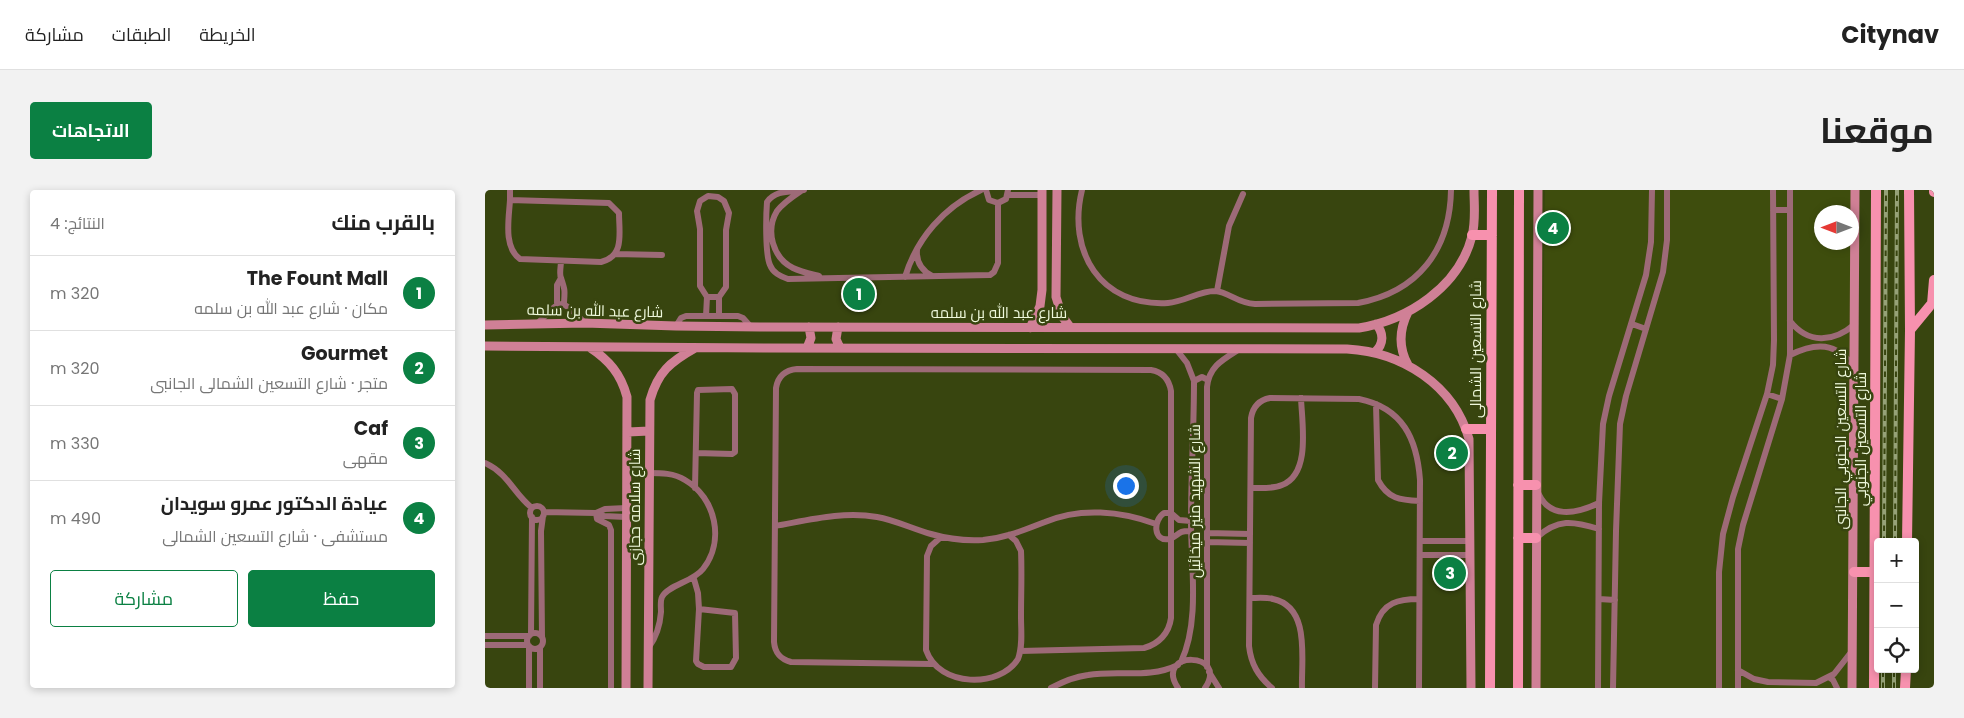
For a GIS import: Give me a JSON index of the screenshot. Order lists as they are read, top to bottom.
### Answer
{
  "streets": {
    "main road": [
      "شارع عبد الله بن سلمه",
      "شارع التسعين الشمالى",
      "شارع التسعين الجنوبي الجانبى",
      "شارع التسعين الجنوبي",
      "شارع سلامه حجازى"
    ],
    "street": ["شارع الشهيد منير ميخائيل"]
  },
  "north": "left",
  "page": {
    "header": "Citynav",
    "nav": ["الخريطة", "الطبقات", "مشاركة"],
    "title": "موقعنا",
    "buttons": [
      "الاتجاهات",
      ["حفظ", "مشاركة"]
    ],
    "heading": ["بالقرب منك", "النتائج: 4"],
    "pins": [
      "4",
      "1",
      "2",
      "3"
    ],
    "list": [
      {
        "mark": "1",
        "name": "The Fount Mall",
        "note": "مكان · شارع عبد الله بن سلمه",
        "value": "320 m"
      },
      {
        "mark": "2",
        "name": "Gourmet",
        "note": "متجر · شارع التسعين الشمالى الجانبى",
        "value": "320 m"
      },
      {
        "mark": "3",
        "name": "Caf",
        "note": "مقهى",
        "value": "330 m"
      },
      {
        "mark": "4",
        "name": "عيادة الدكتور عمرو سويدان",
        "note": "مستشفى · شارع التسعين الشمالى",
        "value": "490 m"
      }
    ],
    "map_buttons": ["+", "−"]
  }
}
